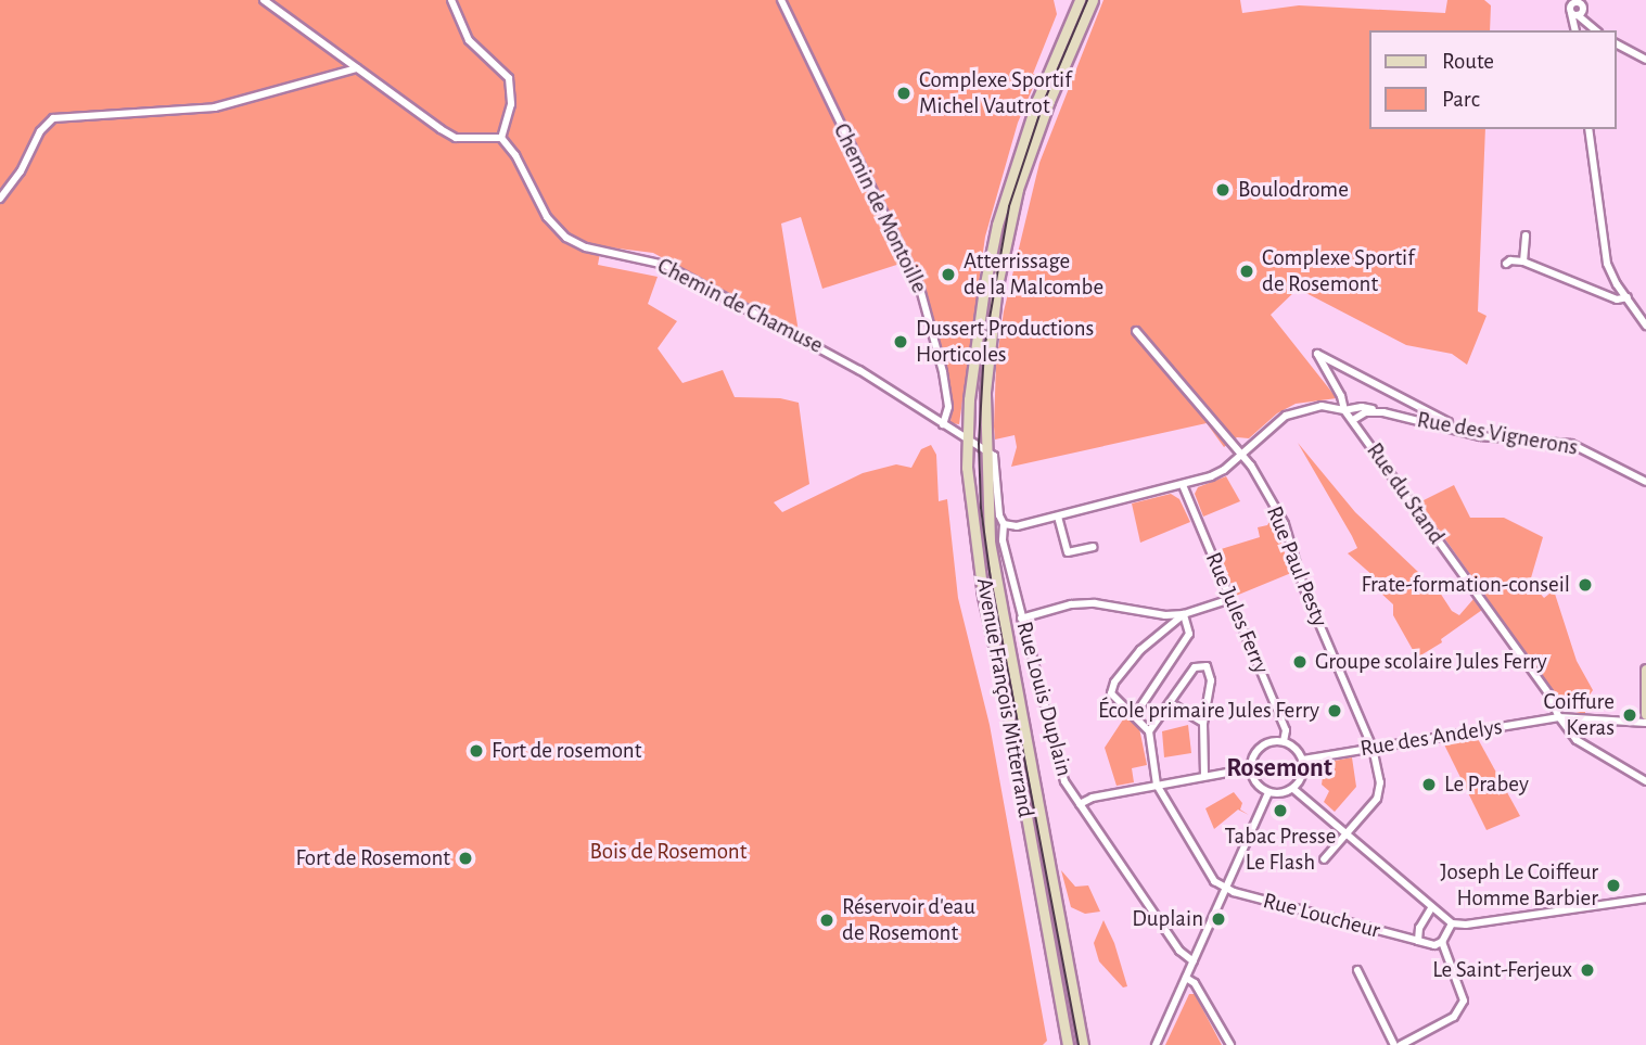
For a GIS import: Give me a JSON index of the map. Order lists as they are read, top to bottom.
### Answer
{
  "streets": {
    "main road": ["Avenue François Mitterrand"],
    "street": [
      "Chemin de Montoille",
      "Chemin de Chamuse",
      "Rue des Vignerons",
      "Rue du Stand",
      "Rue Paul Pesty",
      "Rue Jules Ferry",
      "Rue Louis Duplain",
      "Rue des Andelys",
      "Rue Loucheur"
    ]
  },
  "crossings": [
    ["Chemin de Montoille", "Chemin de Chamuse"],
    ["Chemin de Chamuse", "Avenue François Mitterrand"],
    ["Chemin de Chamuse", "Rue Louis Duplain"],
    ["Rue des Vignerons", "Rue du Stand"],
    ["Rue du Stand", "Rue des Andelys"],
    ["Rue Paul Pesty", "Rue des Andelys"],
    ["Rue Jules Ferry", "Rue des Andelys"],
    ["Avenue François Mitterrand", "Rue Louis Duplain"]
  ],
  "districts": ["Rosemont"],
  "parks": ["Bois de Rosemont"],
  "places": [
    "Complexe Sportif Michel Vautrot",
    "Boulodrome",
    "Complexe Sportif de Rosemont",
    "Atterrissage de la Malcombe",
    "Dussert Productions Horticoles",
    "Frate-formation-conseil",
    "Groupe scolaire Jules Ferry",
    "École primaire Jules Ferry",
    "Coiffure Keras",
    "Fort de rosemont",
    "Le Prabey",
    "Tabac Presse Le Flash",
    "Fort de Rosemont",
    "Joseph Le Coiffeur Homme Barbier",
    "Duplain",
    "Réservoir d'eau de Rosemont",
    "Le Saint-Ferjeux"
  ],
  "legend": ["Route", "Parc"]
}
